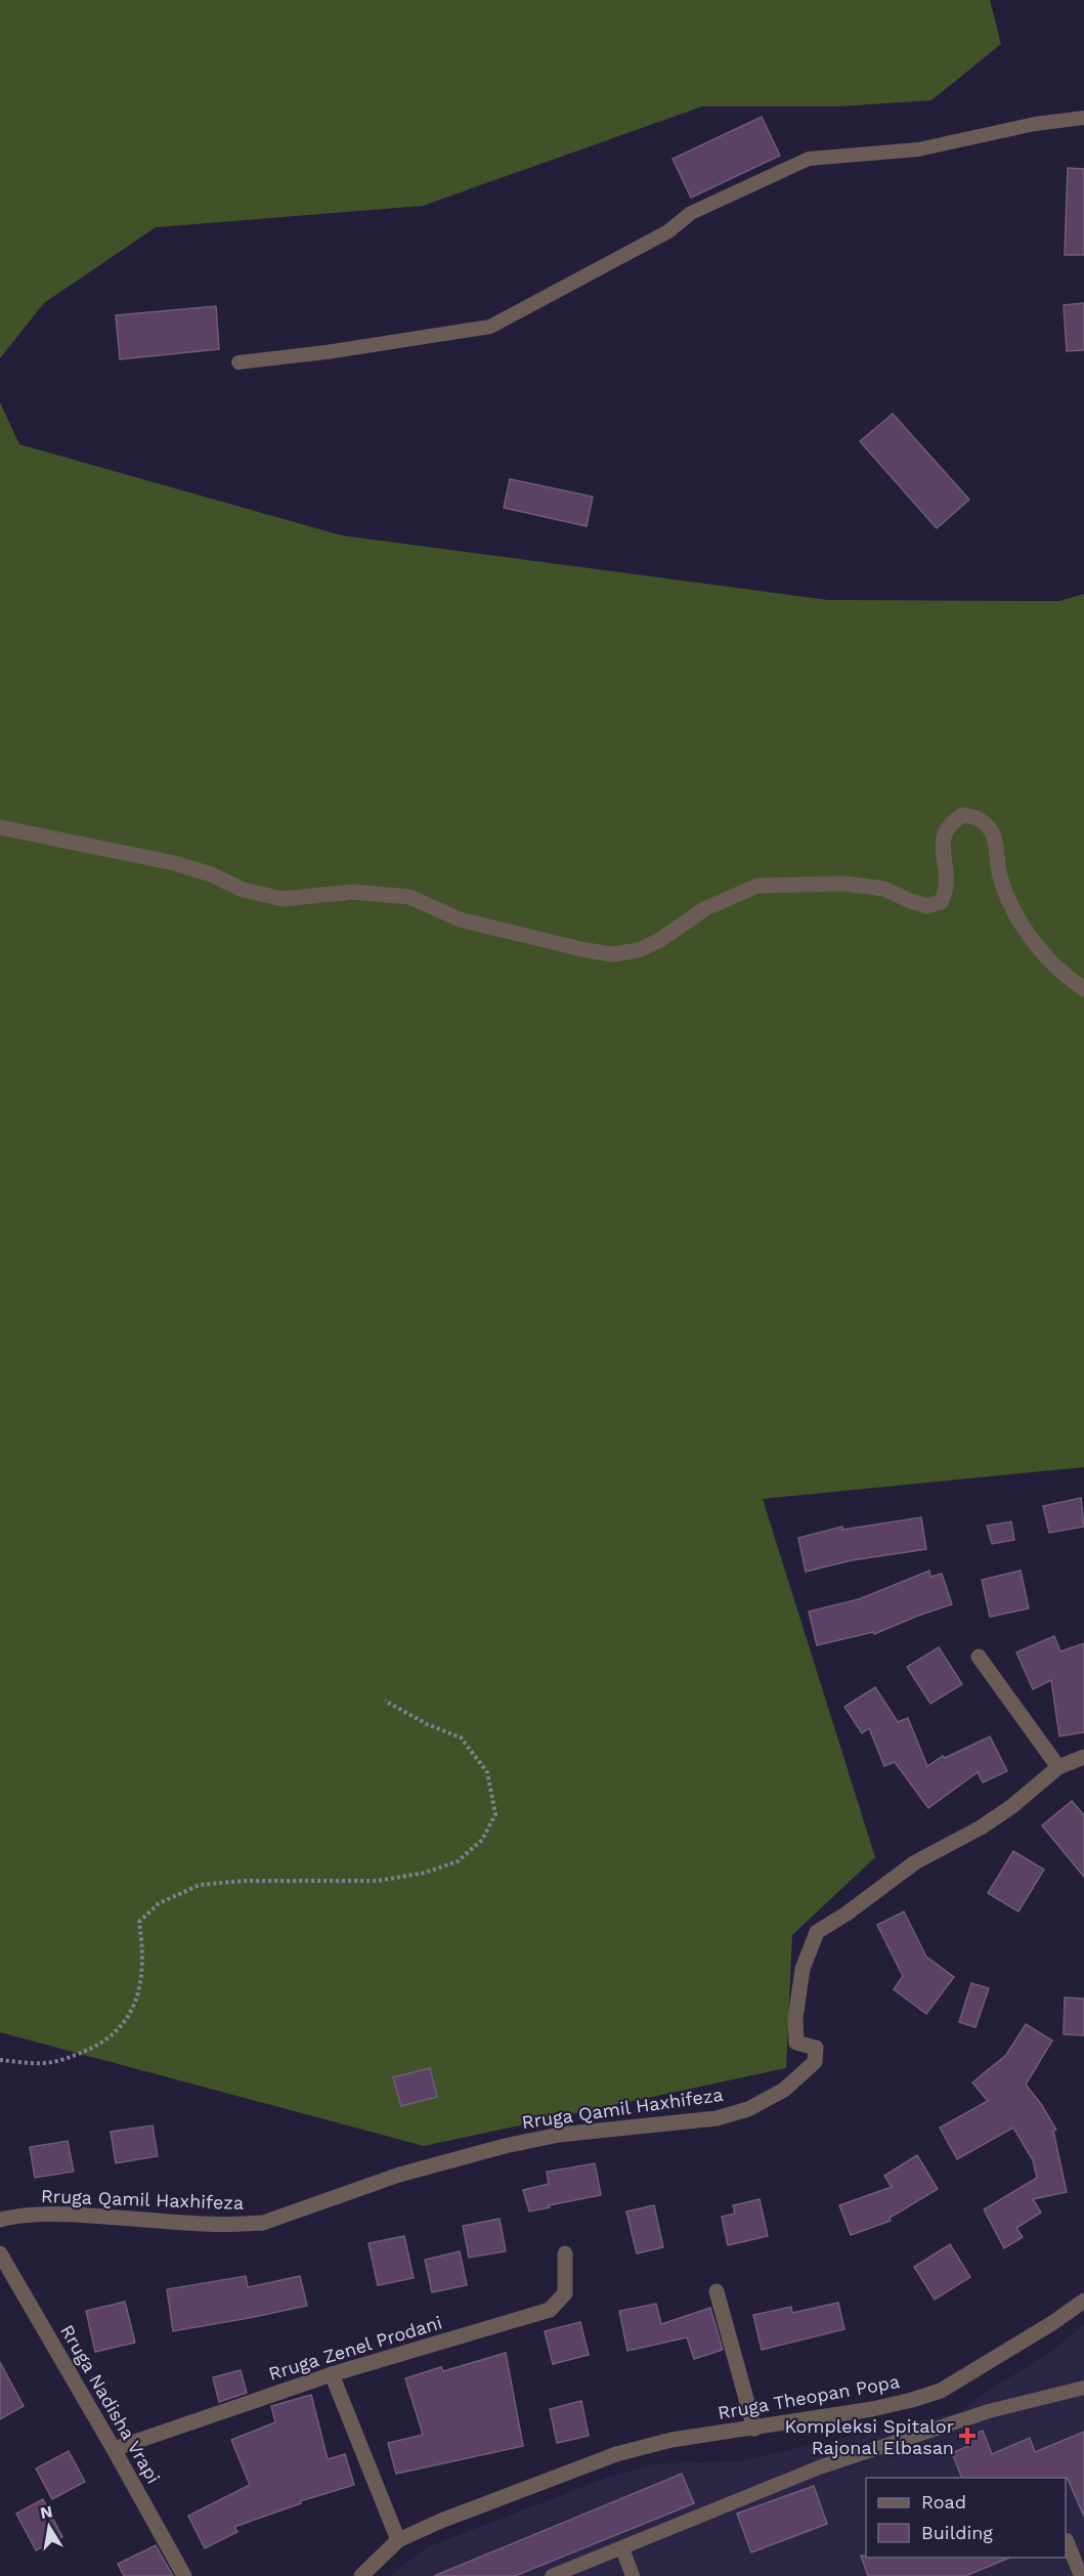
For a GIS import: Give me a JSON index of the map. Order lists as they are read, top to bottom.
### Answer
{
  "streets": {
    "street": [
      "Rruga Qamil Haxhifeza",
      "Rruga Zenel Prodani",
      "Rruga Theopan Popa",
      "Rruga Nadisha Vrapi"
    ]
  },
  "crossings": [
    ["Rruga Zenel Prodani", "Rruga Nadisha Vrapi"]
  ],
  "places": {
    "health": ["Kompleksi Spitalor Rajonal Elbasan"]
  },
  "legend": ["Road", "Building"],
  "north": "top"
}
